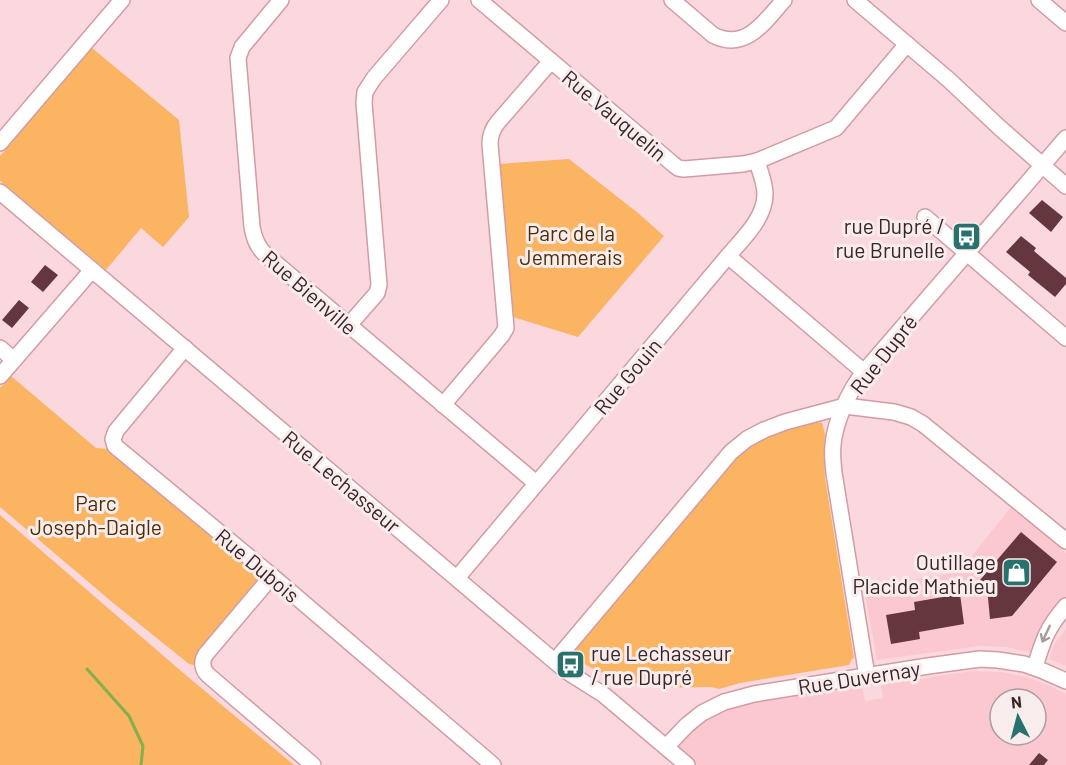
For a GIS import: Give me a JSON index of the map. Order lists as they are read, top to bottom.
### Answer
{
  "streets": {
    "street": [
      "Rue Vauquelin",
      "Rue Bienville",
      "Rue Dupré",
      "Rue Gouin",
      "Rue Lechasseur",
      "Rue Dubois",
      "Rue Duvernay"
    ]
  },
  "crossings": [
    ["Rue Vauquelin", "Rue Gouin"],
    ["Rue Bienville", "Rue Gouin"],
    ["Rue Dupré", "Rue Lechasseur"],
    ["Rue Gouin", "Rue Lechasseur"],
    ["Rue Lechasseur", "Rue Dubois"],
    ["Rue Lechasseur", "Rue Duvernay"]
  ],
  "parks": ["Parc de la Jemmerais", "Parc Joseph-Daigle"],
  "places": {
    "bus stop": ["rue Dupré / rue Brunelle", "rue Lechasseur / rue Dupré"],
    "shop": ["Outillage Placide Mathieu"]
  },
  "north": "top"
}
